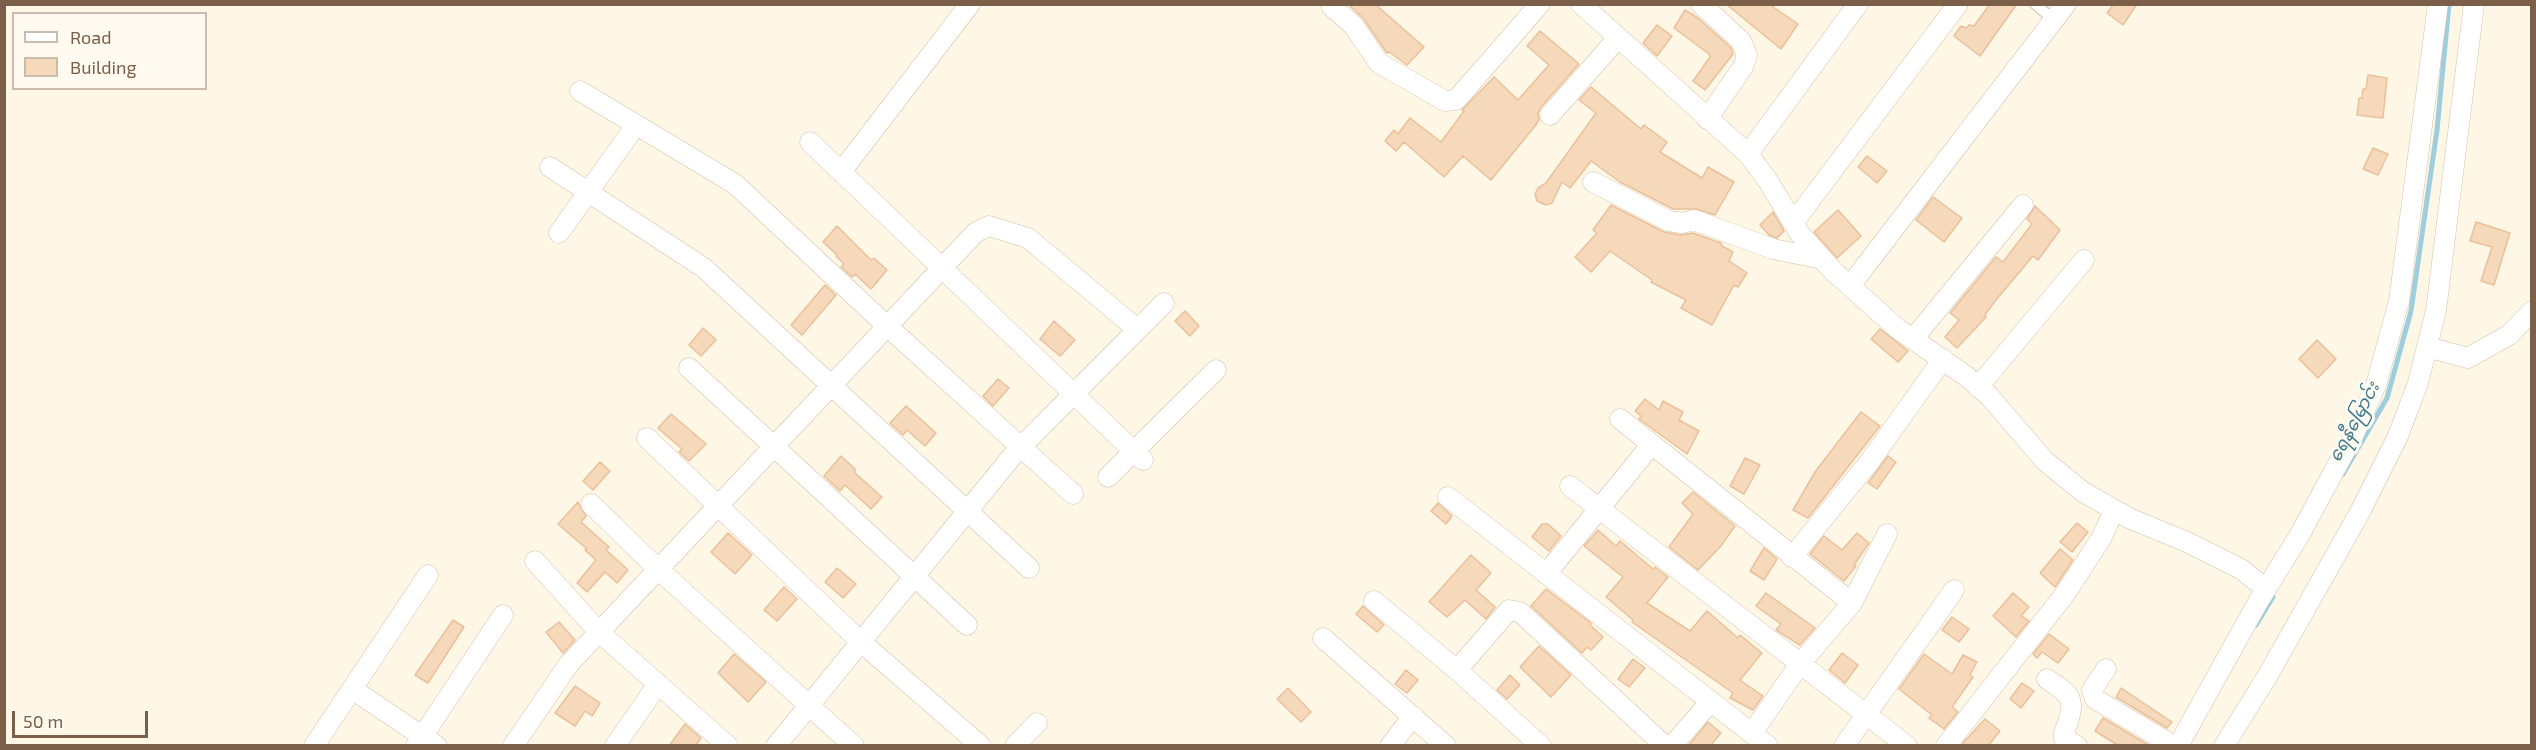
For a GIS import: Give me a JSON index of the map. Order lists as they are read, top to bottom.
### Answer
{
  "water": ["ရေနီမြောင်း"],
  "legend": ["Road", "Building"],
  "scale_bar": "50 m"
}
